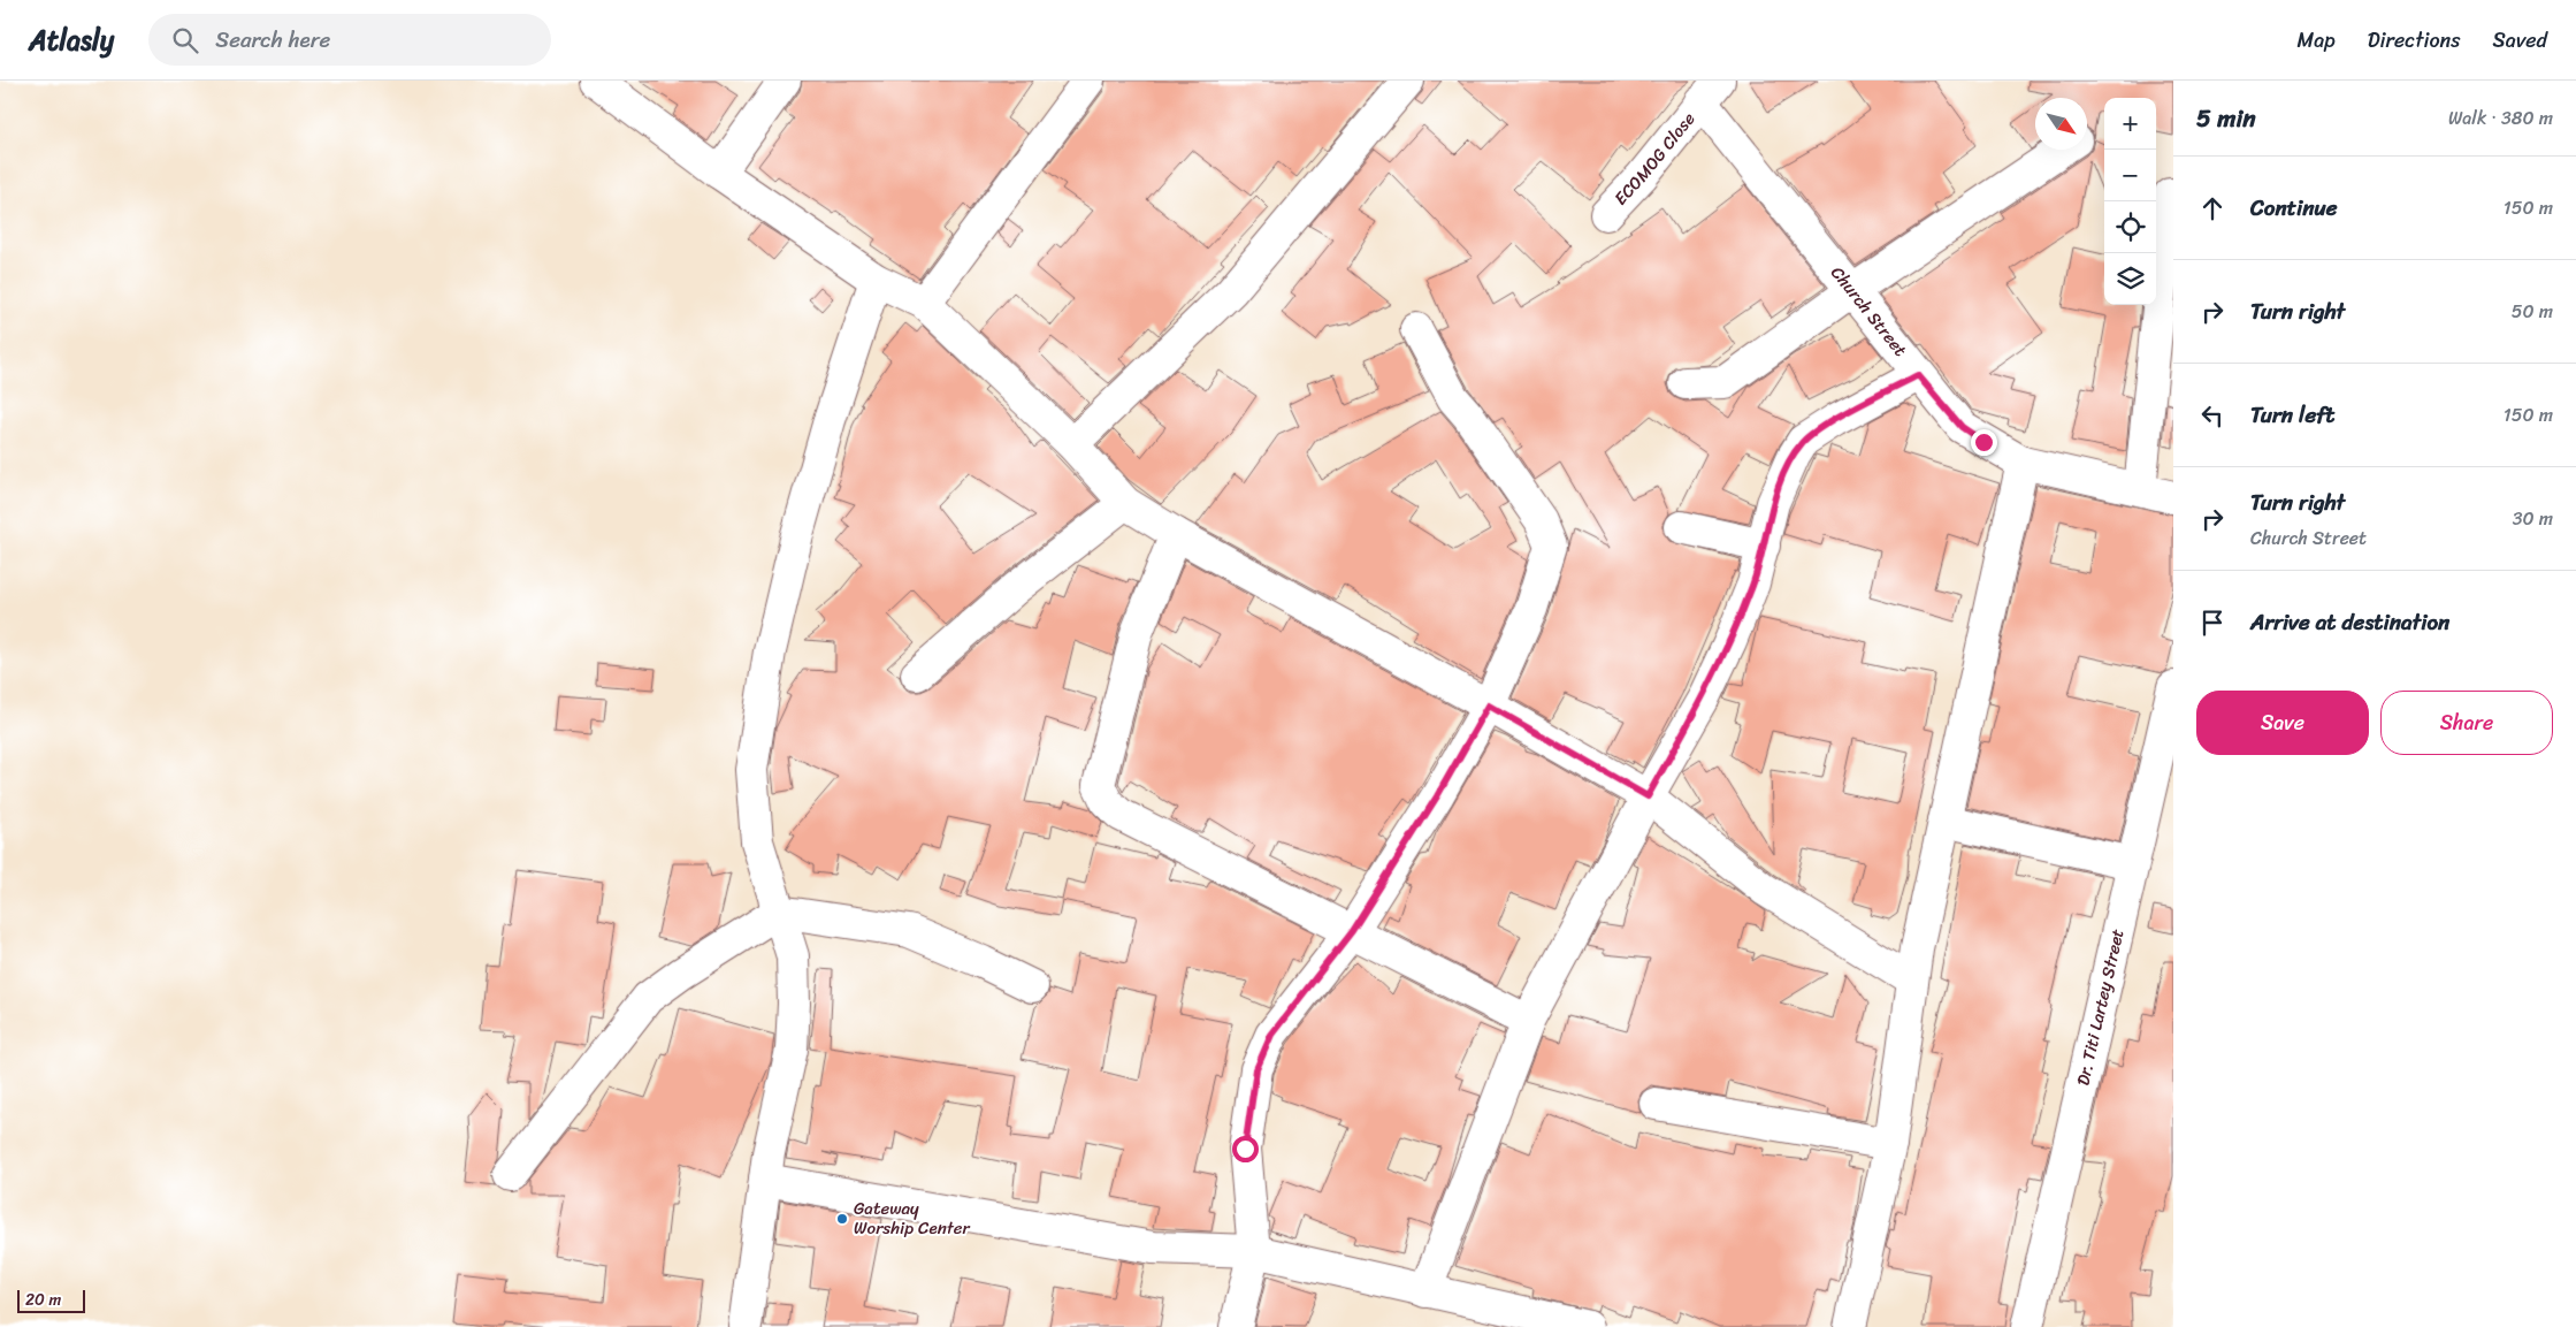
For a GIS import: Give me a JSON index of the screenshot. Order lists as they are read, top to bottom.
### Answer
{
  "streets": {
    "street": ["ECOMOG Close", "Church Street", "Dr. Titi Lartey Street"]
  },
  "crossings": [
    ["ECOMOG Close", "Church Street"]
  ],
  "places": ["Gateway Worship Center"],
  "scale_bar": "20 m",
  "north": "bottom right",
  "page": {
    "header": "Atlasly",
    "search": "Search here",
    "nav": ["Map", "Directions", "Saved"],
    "heading": ["5 min", "Walk · 380 m"],
    "map_buttons": ["+", "−"],
    "list": [
      ["Continue", "150 m"],
      ["Turn right", "50 m"],
      ["Turn left", "150 m"],
      ["Turn right", "Church Street", "30 m"],
      "Arrive at destination"
    ],
    "buttons": ["Save", "Share"],
    "scale": "20 m"
  }
}
